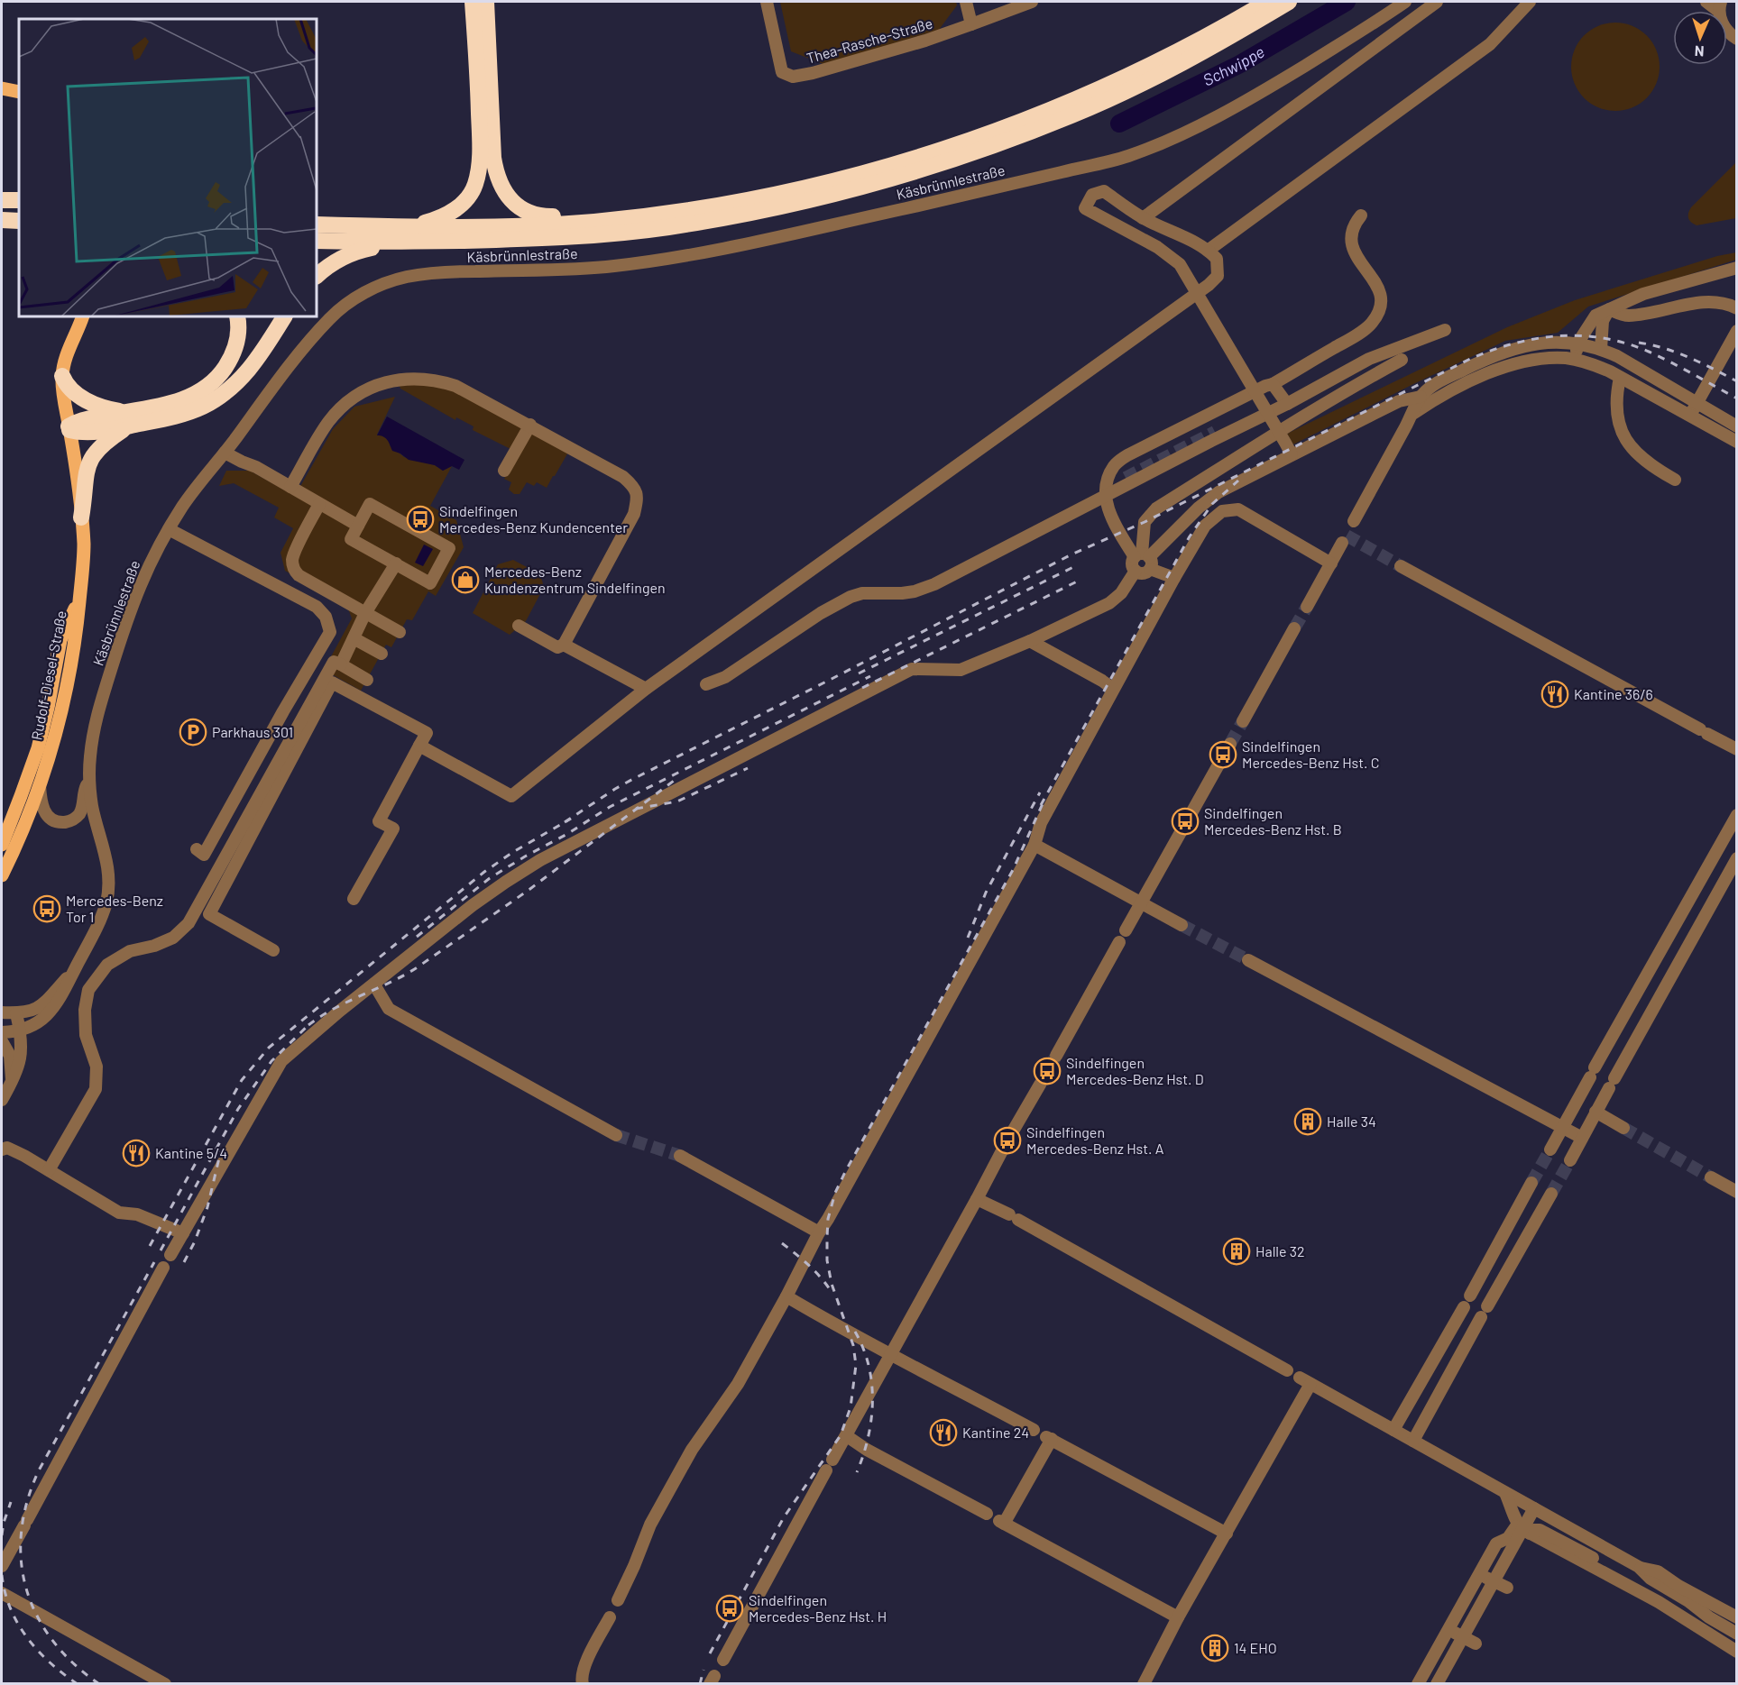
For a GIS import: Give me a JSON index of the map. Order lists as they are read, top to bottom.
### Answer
{
  "streets": {
    "main road": ["Rudolf-Diesel-Straße"],
    "street": ["Thea-Rasche-Straße", "Käsbrünnlestraße"]
  },
  "water": ["Schwippe"],
  "places": {
    "bus stop": [
      "Sindelfingen Mercedes-Benz Kundencenter",
      "Sindelfingen Mercedes-Benz Hst. C",
      "Sindelfingen Mercedes-Benz Hst. B",
      "Mercedes-Benz Tor 1",
      "Sindelfingen Mercedes-Benz Hst. D",
      "Sindelfingen Mercedes-Benz Hst. A",
      "Sindelfingen Mercedes-Benz Hst. H"
    ],
    "shop": ["Mercedes-Benz Kundenzentrum Sindelfingen"],
    "restaurant": ["Kantine 36/6", "Kantine 5/4", "Kantine 24"],
    "parking": ["Parkhaus 301"],
    "building": ["Halle 34", "Halle 32", "14 EHO"]
  },
  "north": "bottom"
}
